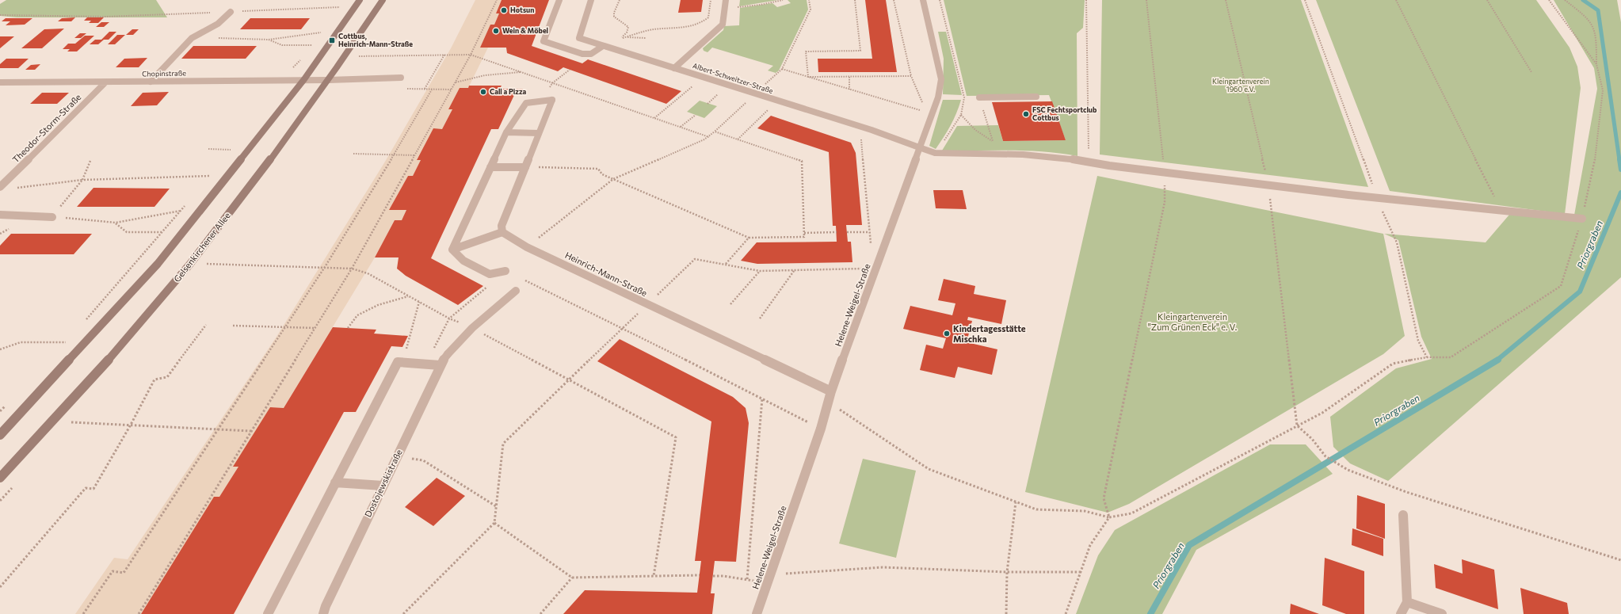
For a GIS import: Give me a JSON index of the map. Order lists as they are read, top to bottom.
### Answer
{
  "streets": {
    "main road": ["Gelsenkirchener Allee"],
    "street": [
      "Chopinstraße",
      "Albert-Schweitzer-Straße",
      "Theodor-Storm-Straße",
      "Heinrich-Mann-Straße",
      "Helene-Weigel-Straße",
      "Dostojewskistraße"
    ]
  },
  "crossings": [
    ["Chopinstraße", "Theodor-Storm-Straße"],
    ["Chopinstraße", "Gelsenkirchener Allee"],
    ["Albert-Schweitzer-Straße", "Helene-Weigel-Straße"],
    ["Heinrich-Mann-Straße", "Helene-Weigel-Straße"]
  ],
  "water": ["Priorgraben"],
  "parks": ["Kleingartenverein 1960 e.V.", "Kleingartenverein \"Zum Grünen Eck\" e. V."],
  "places": {
    "other": [
      "Hotsun",
      "Wein & Möbel",
      "Call a Pizza",
      "FSC Fechtsportclub Cottbus",
      "Kindertagesstätte Mischka"
    ],
    "transit": ["Cottbus, Heinrich-Mann-Straße"]
  }
}
